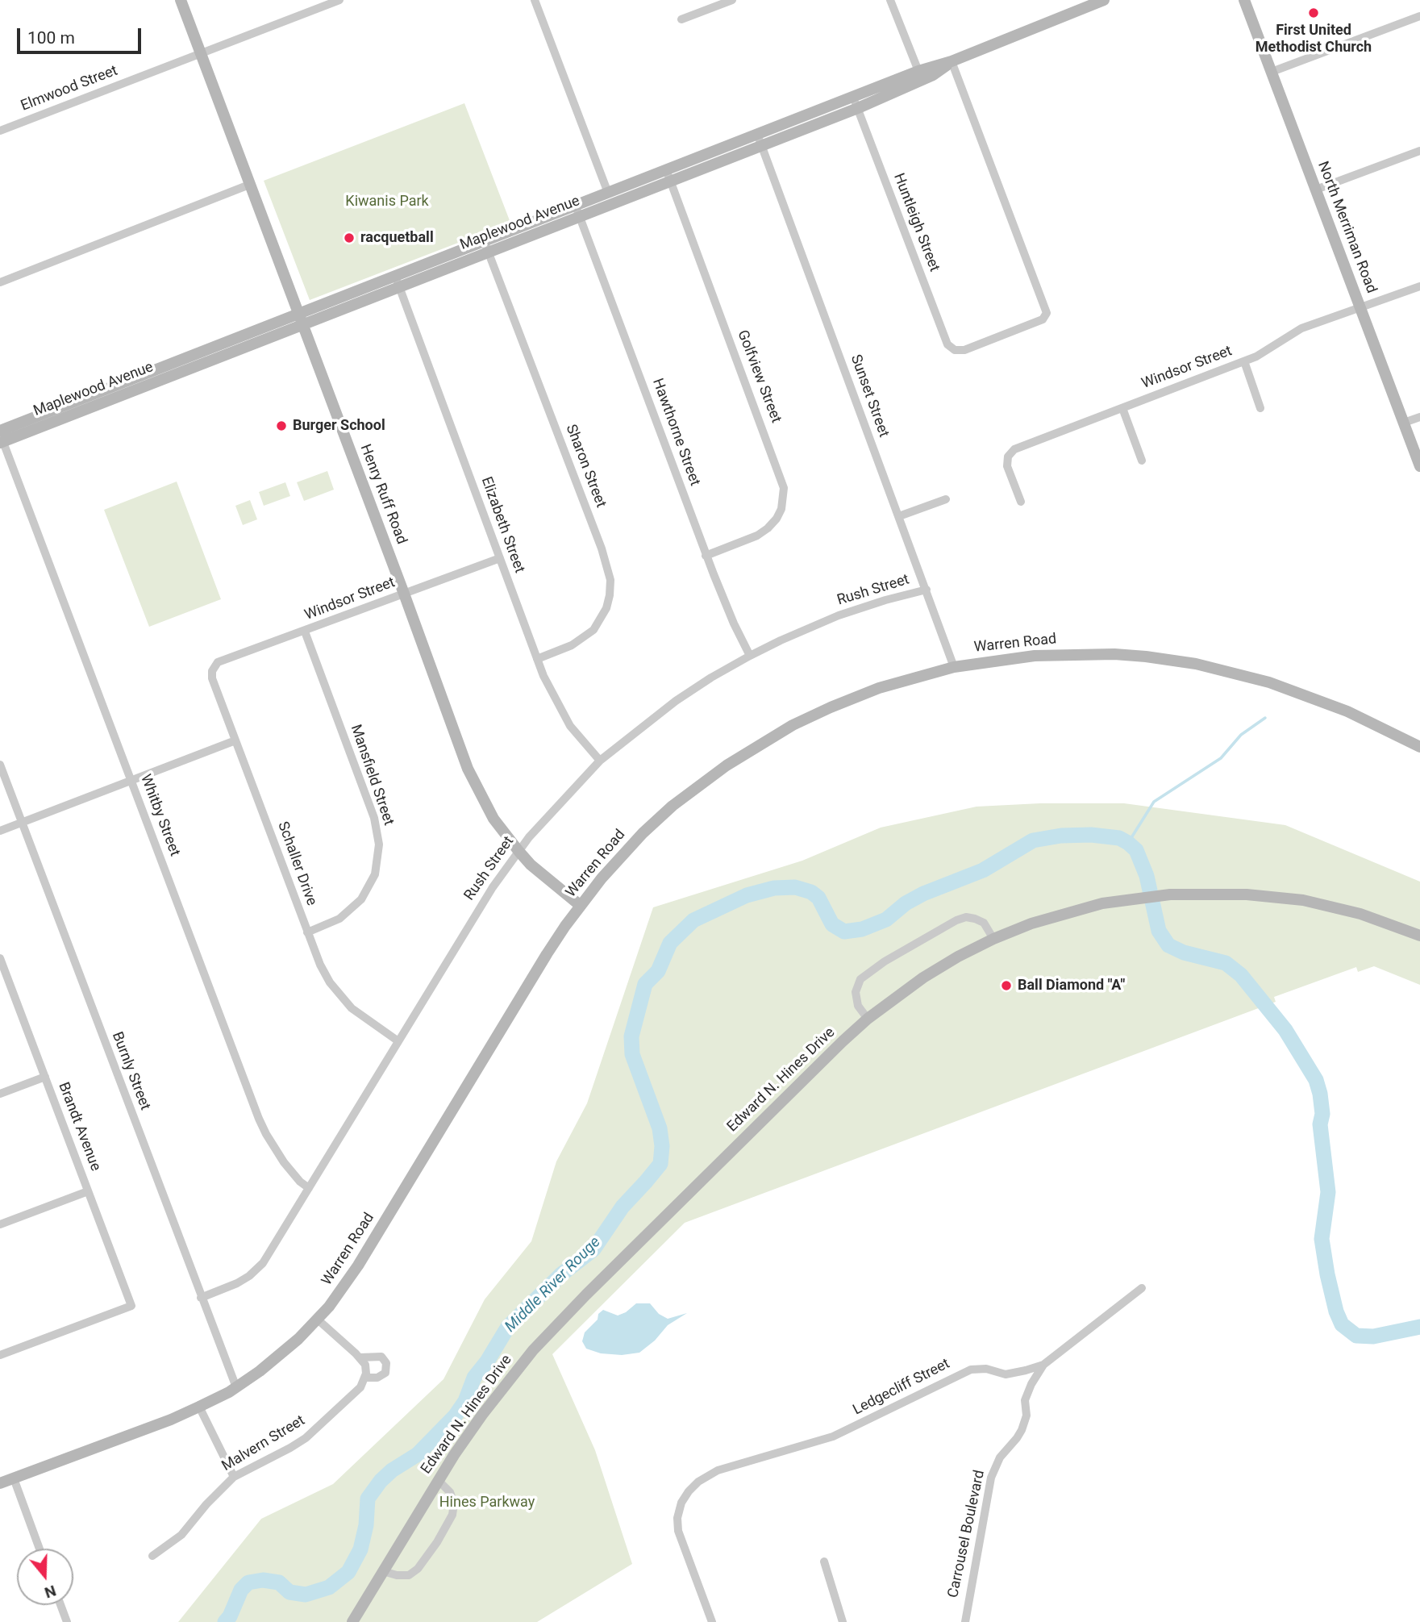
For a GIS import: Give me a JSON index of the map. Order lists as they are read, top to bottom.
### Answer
{
  "streets": {
    "street": [
      "Elmwood Street",
      "Huntleigh Street",
      "Maplewood Avenue",
      "North Merriman Road",
      "Windsor Street",
      "Golfview Street",
      "Sunset Street",
      "Hawthorne Street",
      "Sharon Street",
      "Henry Ruff Road",
      "Elizabeth Street",
      "Rush Street",
      "Warren Road",
      "Mansfield Street",
      "Whitby Street",
      "Schaller Drive",
      "Burnly Street",
      "Edward N. Hines Drive",
      "Brandt Avenue",
      "Ledgecliff Street",
      "Malvern Street",
      "Carrousel Boulevard"
    ]
  },
  "crossings": [
    ["Elmwood Street", "Henry Ruff Road"],
    ["Huntleigh Street", "Maplewood Avenue"],
    ["Maplewood Avenue", "Golfview Street"],
    ["Maplewood Avenue", "Sunset Street"],
    ["Maplewood Avenue", "Hawthorne Street"],
    ["Maplewood Avenue", "Sharon Street"],
    ["Maplewood Avenue", "Henry Ruff Road"],
    ["Maplewood Avenue", "Elizabeth Street"],
    ["Maplewood Avenue", "Whitby Street"],
    ["North Merriman Road", "Windsor Street"],
    ["Windsor Street", "Henry Ruff Road"],
    ["Windsor Street", "Elizabeth Street"],
    ["Windsor Street", "Mansfield Street"],
    ["Windsor Street", "Schaller Drive"],
    ["Golfview Street", "Hawthorne Street"],
    ["Sunset Street", "Rush Street"],
    ["Sunset Street", "Warren Road"],
    ["Hawthorne Street", "Rush Street"],
    ["Sharon Street", "Elizabeth Street"],
    ["Henry Ruff Road", "Rush Street"],
    ["Henry Ruff Road", "Warren Road"],
    ["Elizabeth Street", "Rush Street"],
    ["Rush Street", "Whitby Street"],
    ["Rush Street", "Schaller Drive"],
    ["Rush Street", "Burnly Street"],
    ["Warren Road", "Burnly Street"],
    ["Warren Road", "Malvern Street"],
    ["Mansfield Street", "Schaller Drive"],
    ["Ledgecliff Street", "Carrousel Boulevard"]
  ],
  "water": ["Middle River Rouge"],
  "parks": ["Kiwanis Park", "Hines Parkway"],
  "places": [
    "First United Methodist Church",
    "racquetball",
    "Burger School",
    "Ball Diamond \"A\""
  ],
  "scale_bar": "100 m",
  "north": "bottom"
}
